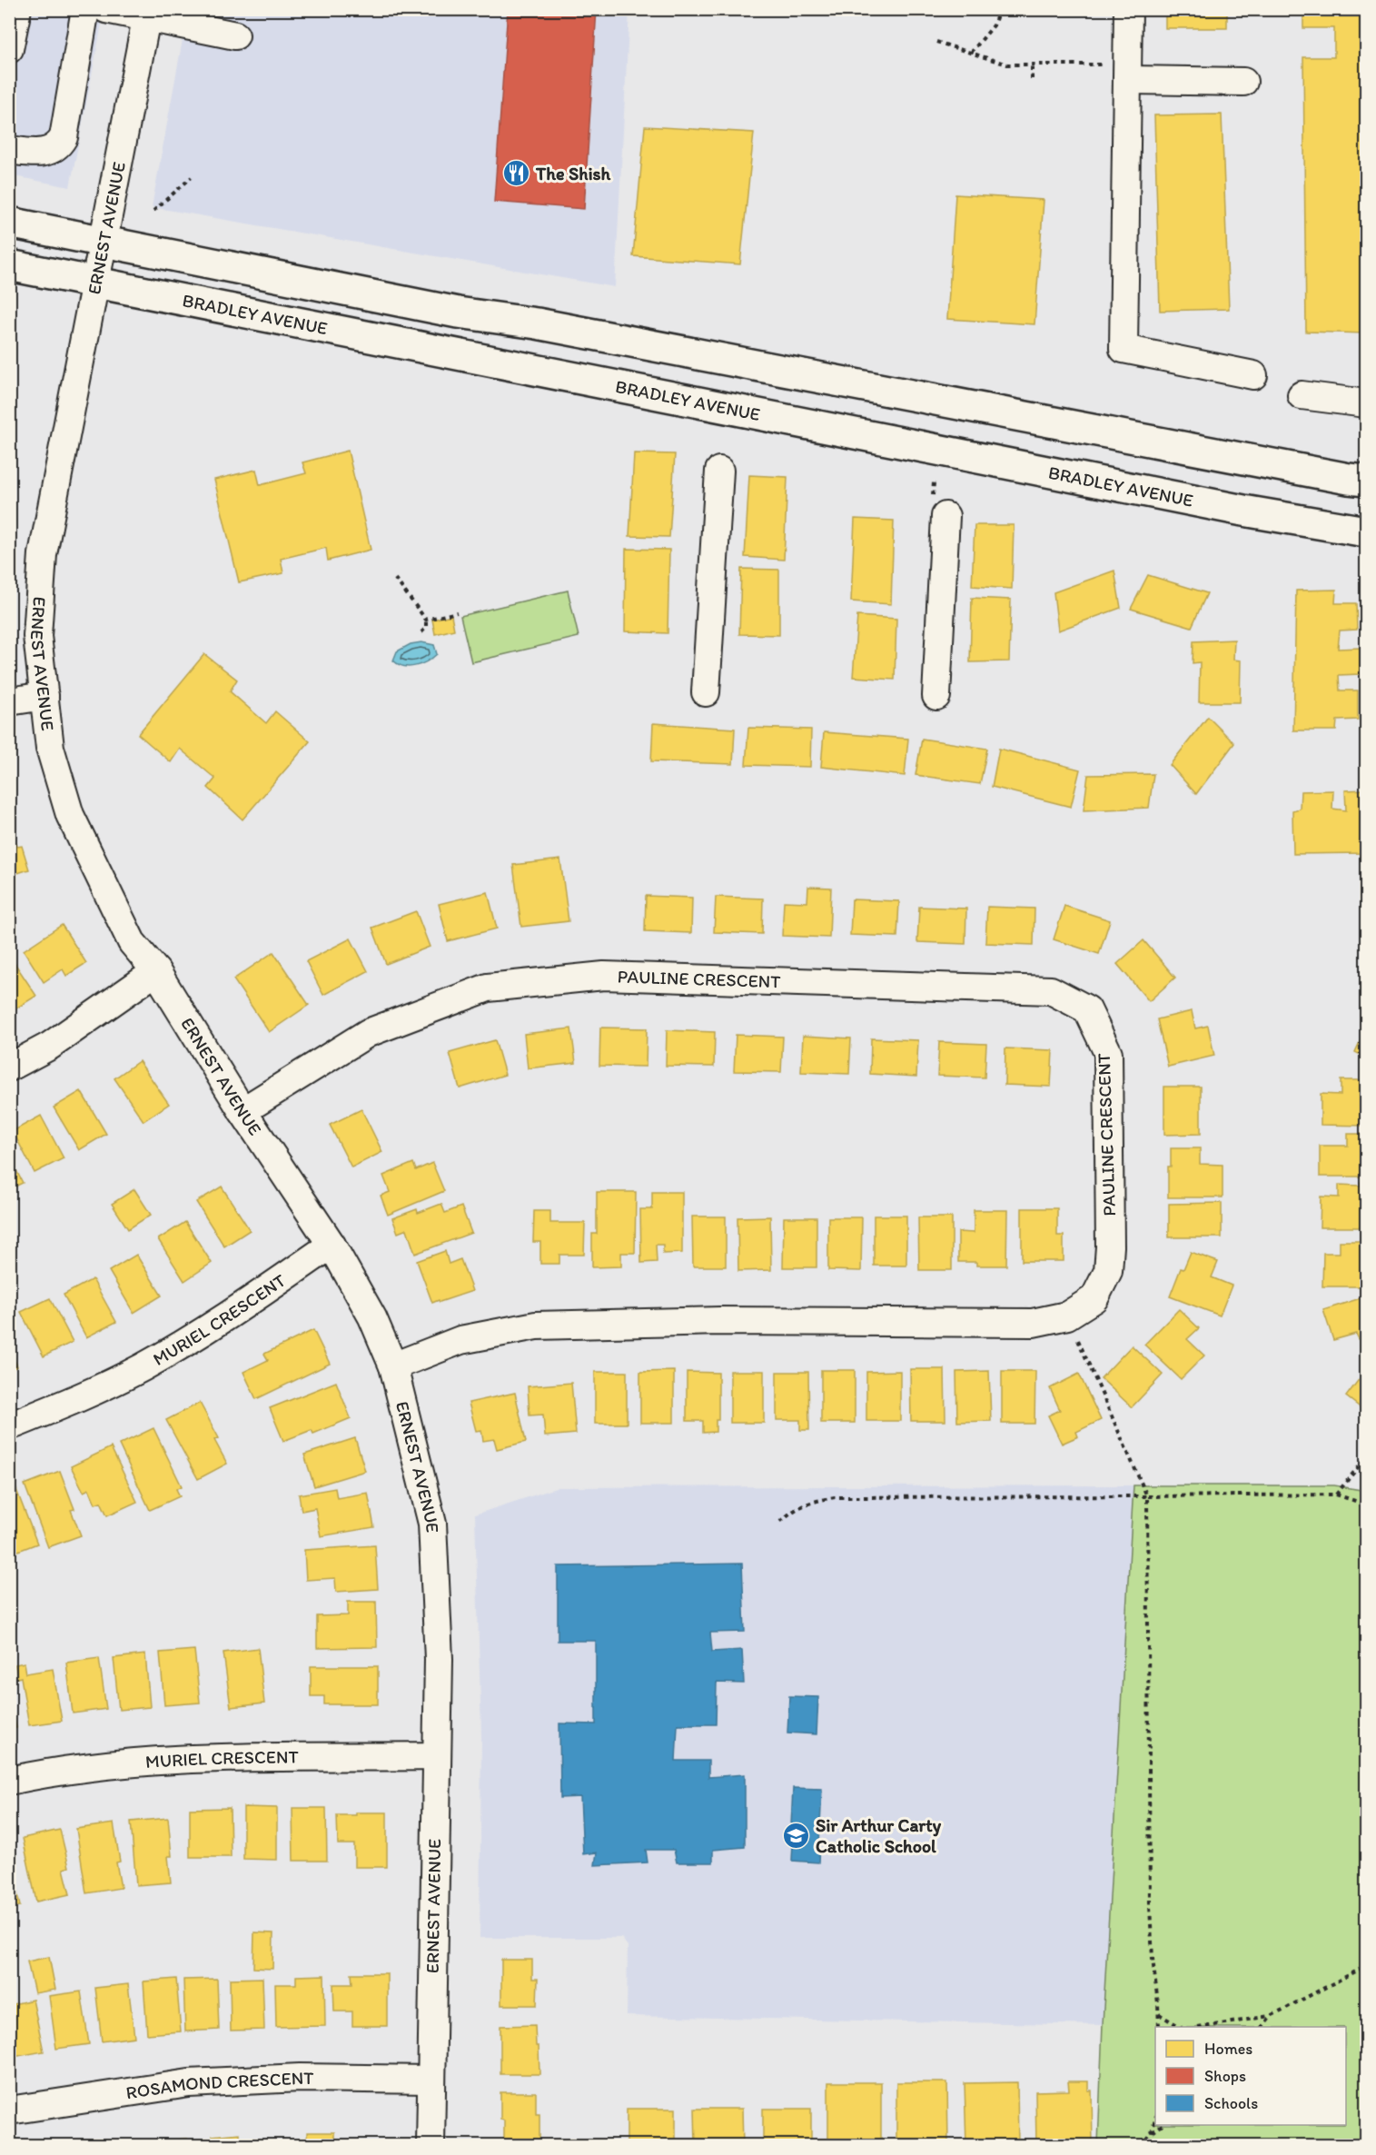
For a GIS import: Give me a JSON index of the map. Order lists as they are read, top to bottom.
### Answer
{
  "streets": {
    "main road": ["BRADLEY AVENUE"],
    "street": [
      "ERNEST AVENUE",
      "PAULINE CRESCENT",
      "MURIEL CRESCENT",
      "ROSAMOND CRESCENT"
    ]
  },
  "crossings": [
    ["ERNEST AVENUE", "BRADLEY AVENUE"],
    ["ERNEST AVENUE", "PAULINE CRESCENT"],
    ["ERNEST AVENUE", "MURIEL CRESCENT"],
    ["ERNEST AVENUE", "ROSAMOND CRESCENT"]
  ],
  "places": {
    "restaurant": ["The Shish"],
    "school or university": ["Sir Arthur Carty Catholic School"]
  },
  "legend": ["Homes", "Shops", "Schools"]
}
